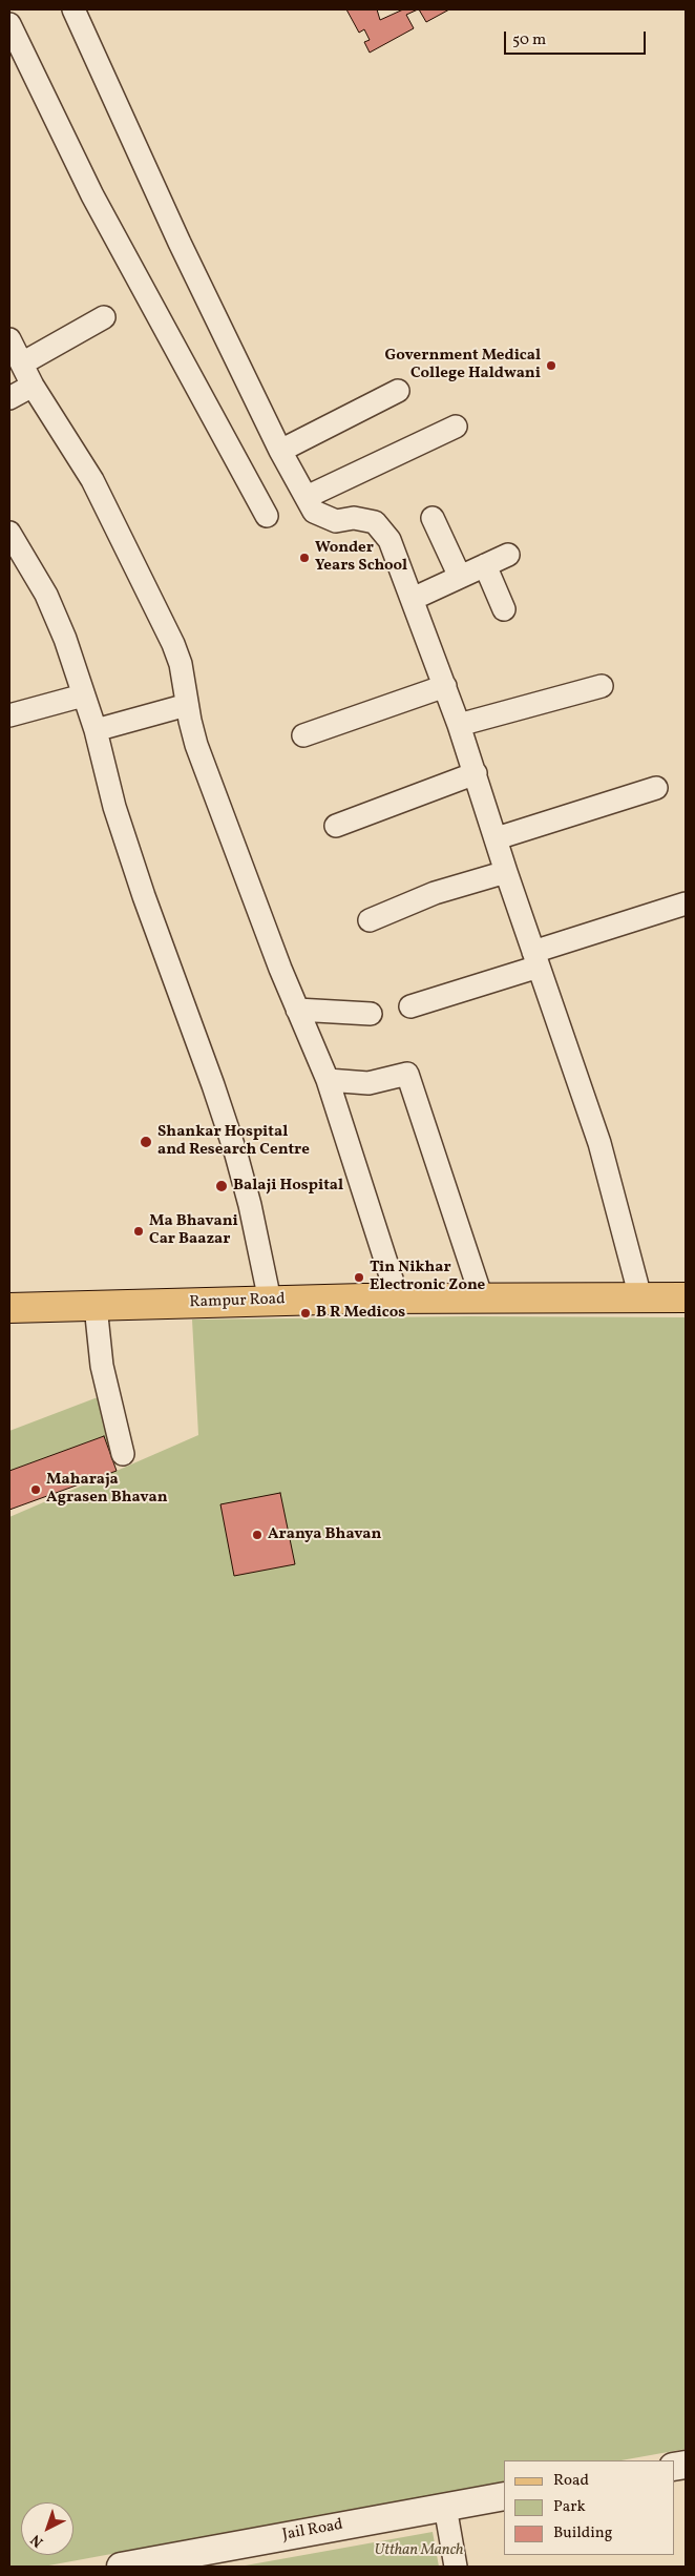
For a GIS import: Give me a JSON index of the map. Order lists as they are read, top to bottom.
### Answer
{
  "streets": {
    "main road": ["Rampur Road"],
    "street": ["Jail Road"]
  },
  "parks": ["Utthan Manch"],
  "places": [
    "Government Medical College Haldwani",
    "Wonder Years School",
    "Shankar Hospital and Research Centre",
    "Balaji Hospital",
    "Ma Bhavani Car Baazar",
    "Tin Nikhar Electronic Zone",
    "B R Medicos",
    "Maharaja Agrasen Bhavan",
    "Aranya Bhavan"
  ],
  "legend": ["Road", "Park", "Building"],
  "scale_bar": "50 m",
  "north": "bottom left"
}
